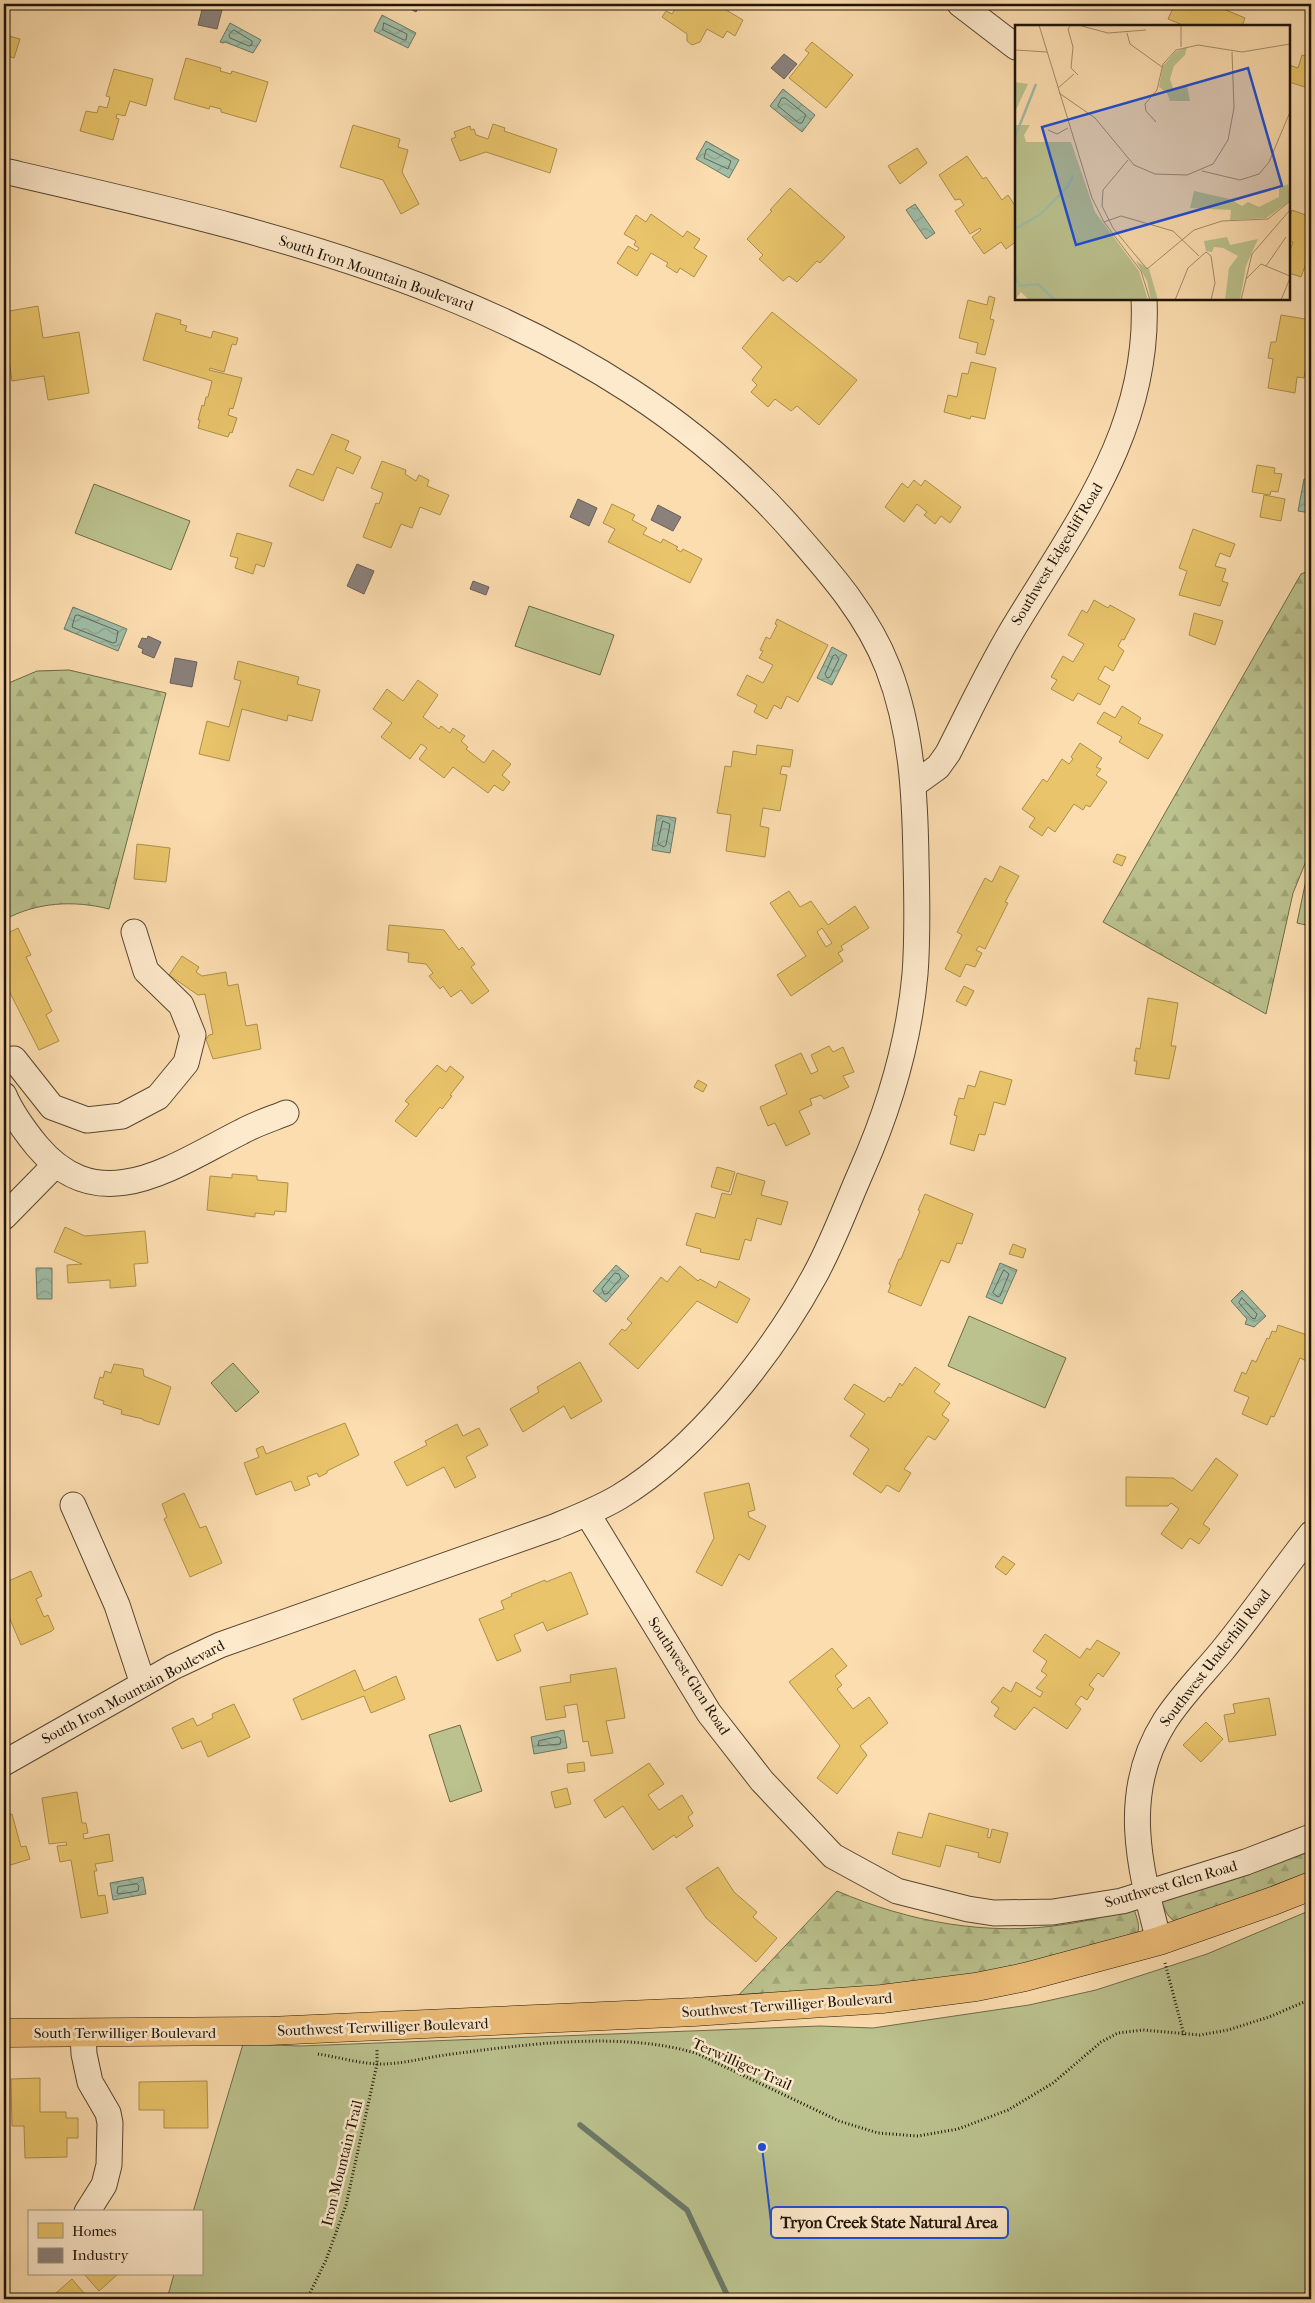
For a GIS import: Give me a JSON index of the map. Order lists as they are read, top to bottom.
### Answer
{
  "streets": {
    "main road": ["Southwest Terwilliger Boulevard", "South Terwilliger Boulevard"],
    "street": [
      "South Iron Mountain Boulevard",
      "Southwest Edgecliff Road",
      "Southwest Underhill Road",
      "Southwest Glen Road"
    ],
    "path": ["Terwilliger Trail", "Iron Mountain Trail"]
  },
  "crossings": [
    ["South Iron Mountain Boulevard", "Southwest Edgecliff Road"],
    ["South Iron Mountain Boulevard", "Southwest Glen Road"],
    ["Southwest Underhill Road", "Southwest Glen Road"],
    ["Southwest Underhill Road", "Southwest Terwilliger Boulevard"],
    ["Southwest Terwilliger Boulevard", "South Terwilliger Boulevard"],
    ["Southwest Terwilliger Boulevard", "Iron Mountain Trail"],
    ["Terwilliger Trail", "Iron Mountain Trail"]
  ],
  "places": ["Tryon Creek State Natural Area"],
  "legend": ["Homes", "Industry"]
}
